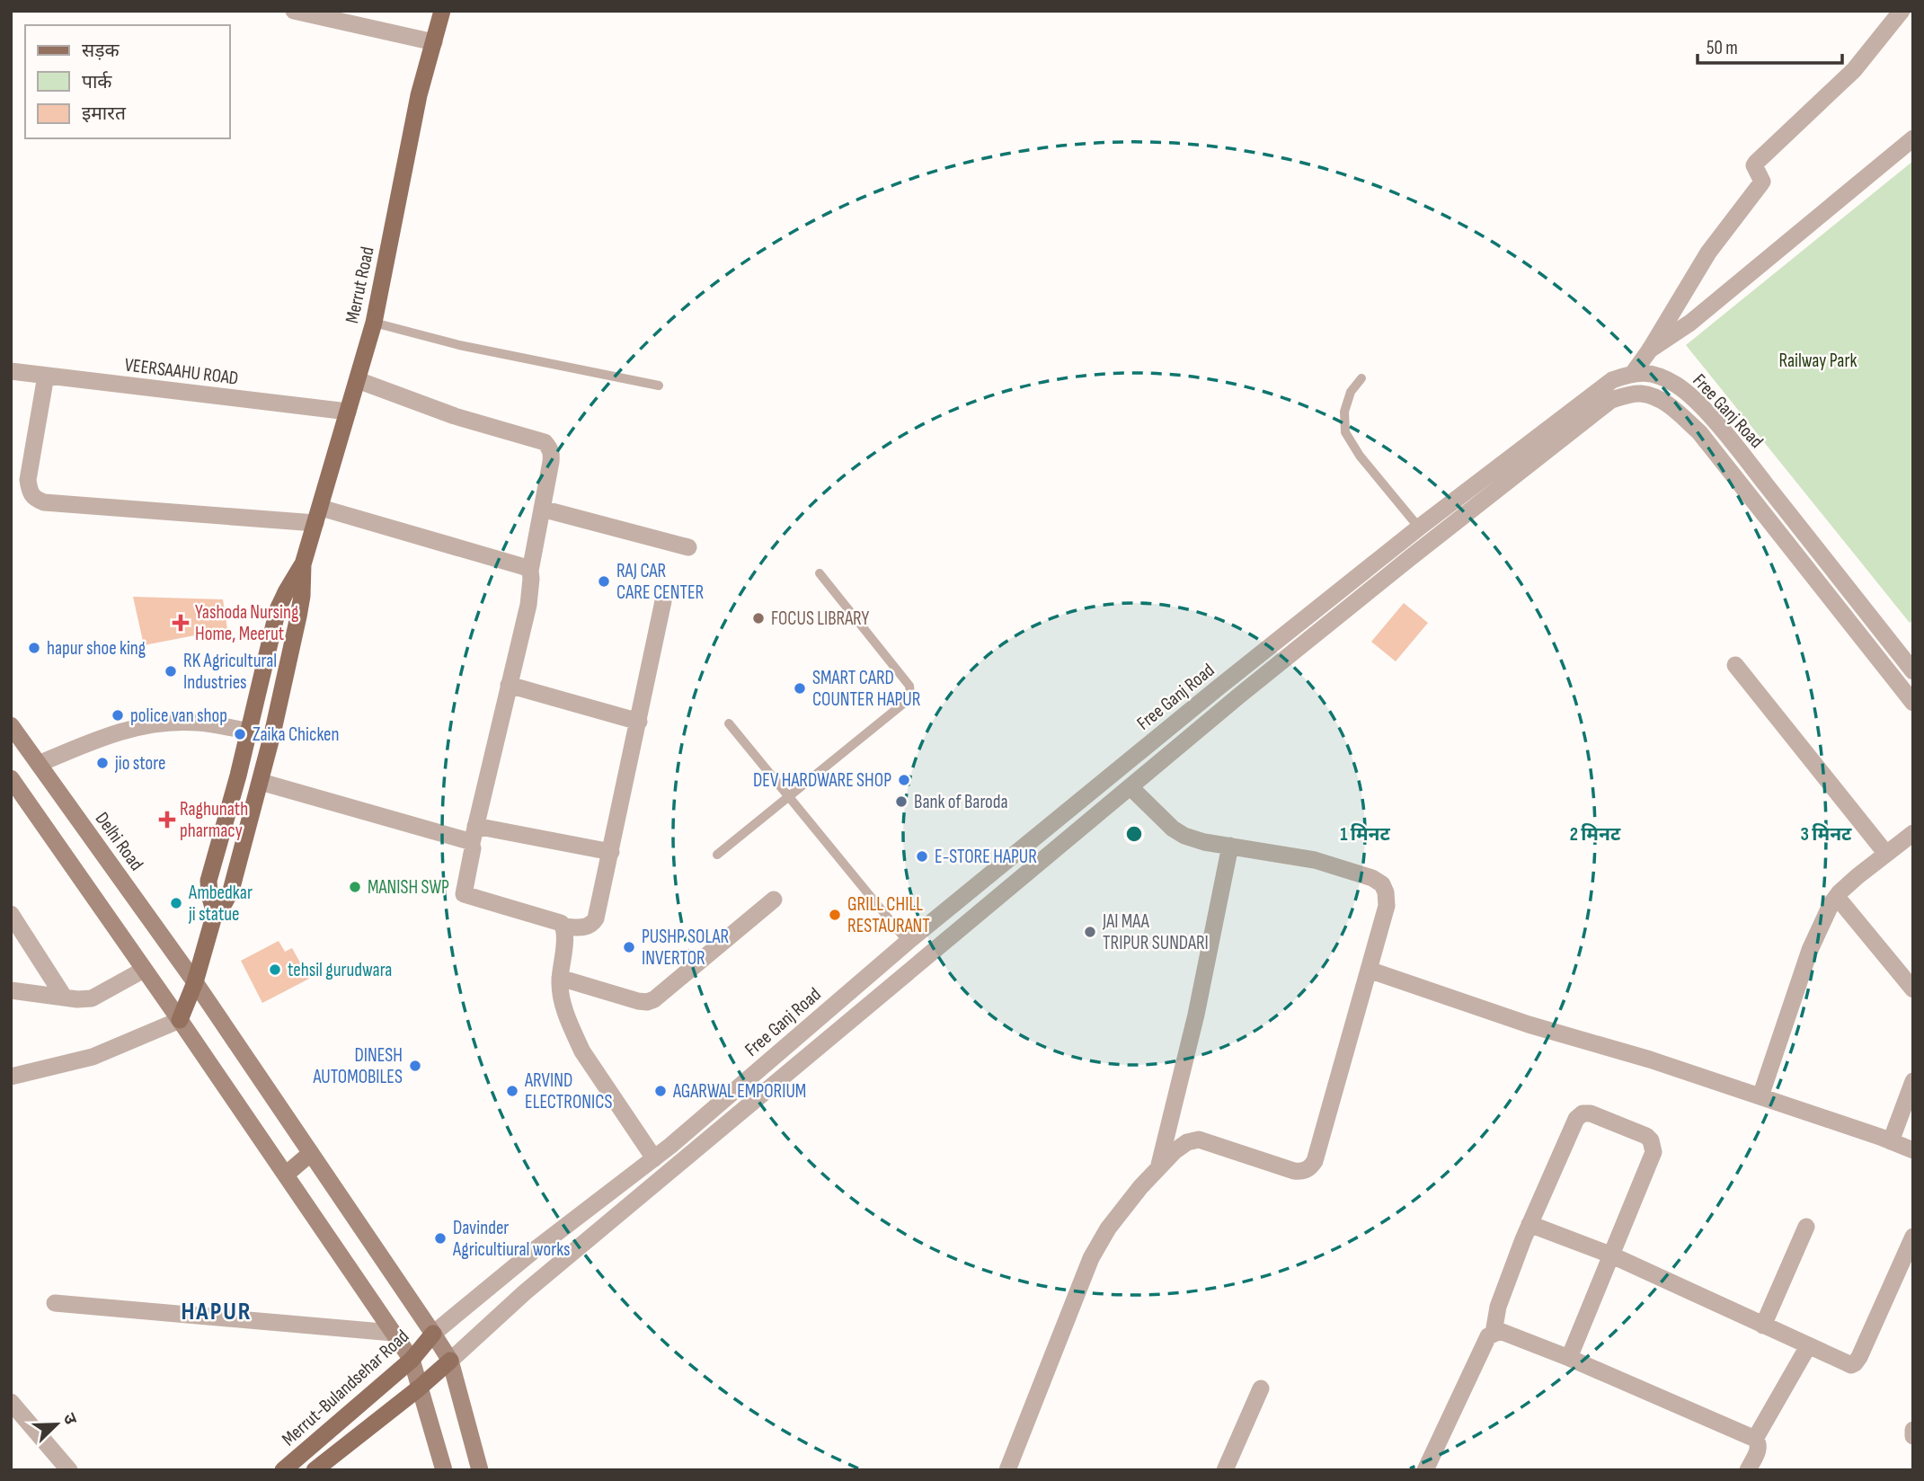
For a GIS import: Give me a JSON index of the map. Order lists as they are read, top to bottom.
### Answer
{
  "streets": {
    "main road": ["Merrut Road", "Delhi Road", "Merrut-Bulandsehar Road"],
    "street": ["VEERSAAHU ROAD", "Free Ganj Road"]
  },
  "crossings": [
    ["Merrut Road", "VEERSAAHU ROAD"],
    ["Merrut Road", "Delhi Road"],
    ["Free Ganj Road", "Delhi Road"],
    ["Free Ganj Road", "Merrut-Bulandsehar Road"],
    ["Delhi Road", "Merrut-Bulandsehar Road"]
  ],
  "districts": ["HAPUR"],
  "parks": ["Railway Park"],
  "places": {
    "other": [
      "RAJ CAR CARE CENTER",
      "FOCUS LIBRARY",
      "hapur shoe king",
      "RK Agricultural Industries",
      "SMART CARD COUNTER HAPUR",
      "police van shop",
      "Zaika Chicken",
      "jio store",
      "DEV HARDWARE SHOP",
      "Bank of Baroda",
      "E-STORE HAPUR",
      "MANISH SWP",
      "Ambedkar ji statue",
      "GRILL CHILL RESTAURANT",
      "JAI MAA TRIPUR SUNDARI",
      "PUSHP SOLAR INVERTOR",
      "tehsil gurudwara",
      "DINESH AUTOMOBILES",
      "ARVIND ELECTRONICS",
      "AGARWAL EMPORIUM",
      "Davinder Agricultiural works"
    ],
    "health": ["Yashoda Nursing Home, Meerut", "Raghunath pharmacy"]
  },
  "legend": ["सड़क", "पार्क", "इमारत"],
  "scale_bar": "50 m",
  "north": "top right",
  "rings": ["1 मिनट", "2 मिनट", "3 मिनट"]
}
